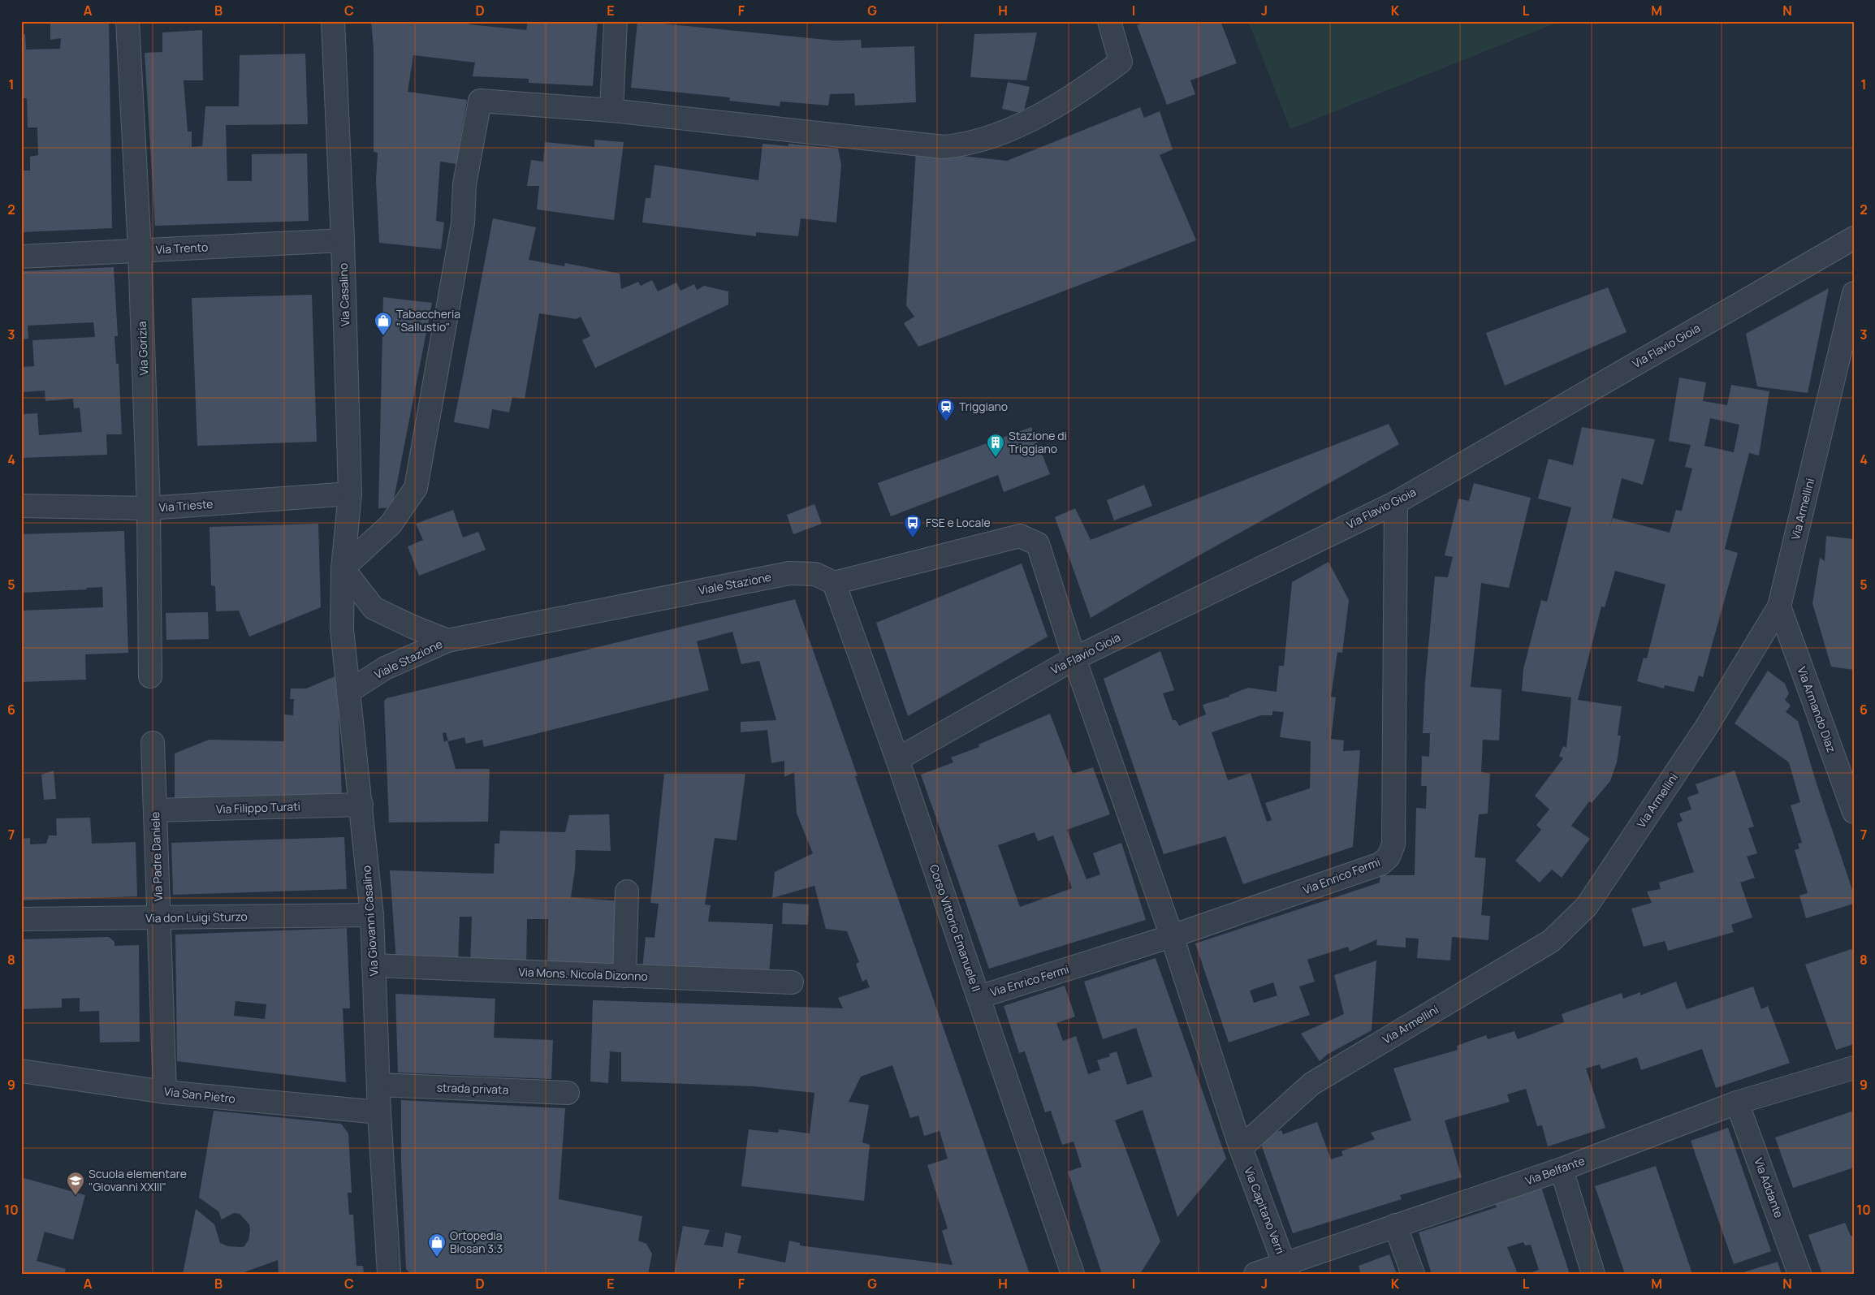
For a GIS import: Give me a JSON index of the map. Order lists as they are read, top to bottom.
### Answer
{
  "streets": {
    "street": [
      "Via Trento",
      "Via Casalino",
      "Via Flavio Gioia",
      "Via Gorizia",
      "Via Trieste",
      "Via Armellini",
      "Viale Stazione",
      "Via Armando Diaz",
      "Via Filippo Turati",
      "Via Padre Daniele",
      "Via Enrico Fermi",
      "Via don Luigi Sturzo",
      "Via Giovanni Casalino",
      "Corso Vittorio Emanuele II",
      "Via Mons. Nicola Dizonno",
      "strada privata",
      "Via San Pietro",
      "Via Belfante",
      "Via Addante",
      "Via Capitano Verri"
    ]
  },
  "crossings": [
    ["Via Trento", "Via Casalino"],
    ["Via Trento", "Via Gorizia"],
    ["Via Casalino", "Via Trieste"],
    ["Via Casalino", "Viale Stazione"],
    ["Via Casalino", "Via Giovanni Casalino"],
    ["Via Flavio Gioia", "Via Enrico Fermi"],
    ["Via Flavio Gioia", "Corso Vittorio Emanuele II"],
    ["Via Flavio Gioia", "Via Capitano Verri"],
    ["Via Gorizia", "Via Trieste"],
    ["Via Armellini", "Via Armando Diaz"],
    ["Via Armellini", "Via Capitano Verri"],
    ["Viale Stazione", "Via Giovanni Casalino"],
    ["Viale Stazione", "Corso Vittorio Emanuele II"],
    ["Viale Stazione", "Via Capitano Verri"],
    ["Via Filippo Turati", "Via Padre Daniele"],
    ["Via Filippo Turati", "Via Giovanni Casalino"],
    ["Via Padre Daniele", "Via don Luigi Sturzo"],
    ["Via Padre Daniele", "Via San Pietro"],
    ["Via Enrico Fermi", "Corso Vittorio Emanuele II"],
    ["Via Enrico Fermi", "Via Capitano Verri"],
    ["Via don Luigi Sturzo", "Via Giovanni Casalino"],
    ["Via Giovanni Casalino", "Via Mons. Nicola Dizonno"],
    ["Via Giovanni Casalino", "strada privata"],
    ["Via Giovanni Casalino", "Via San Pietro"],
    ["Corso Vittorio Emanuele II", "Via Capitano Verri"],
    ["Via Belfante", "Via Addante"],
    ["Via Belfante", "Via Capitano Verri"]
  ],
  "places": {
    "shop": ["Tabaccheria \"Sallustio\"", "Ortopedia Biosan 3.3"],
    "station": ["Triggiano"],
    "building": ["Stazione di Triggiano"],
    "bus stop": ["FSE e Locale"],
    "school or university": ["Scuola elementare \"Giovanni XXIII\""]
  },
  "grid": {
    "columns": [
      "A",
      "B",
      "C",
      "D",
      "E",
      "F",
      "G",
      "H",
      "I",
      "J",
      "K",
      "L",
      "M",
      "N"
    ],
    "rows": [
      "1",
      "2",
      "3",
      "4",
      "5",
      "6",
      "7",
      "8",
      "9",
      "10"
    ]
  }
}
